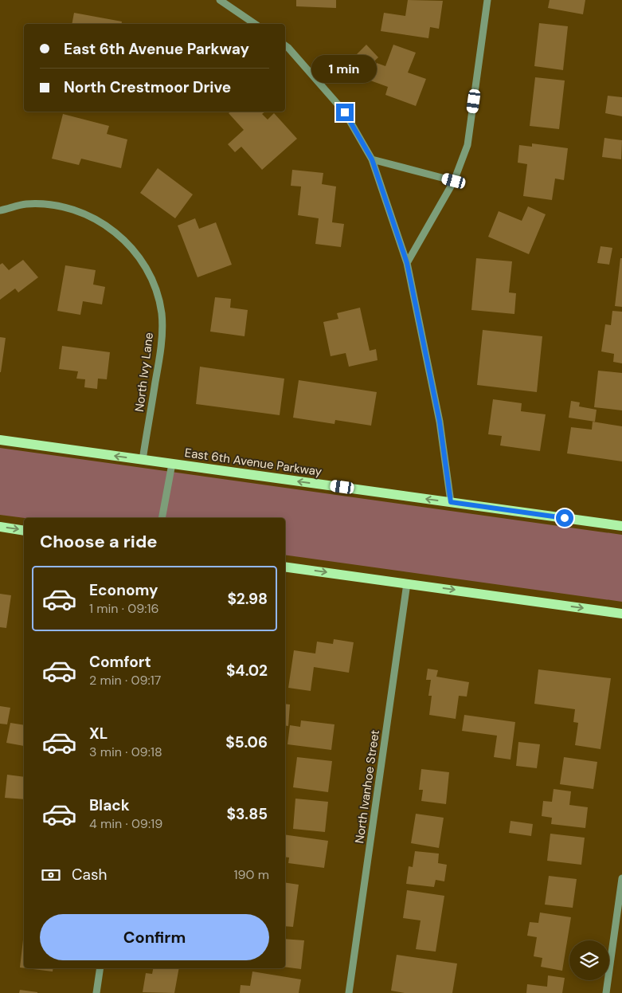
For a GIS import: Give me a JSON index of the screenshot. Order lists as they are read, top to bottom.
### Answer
{
  "streets": {
    "main road": ["East 6th Avenue Parkway"],
    "street": ["North Ivy Lane", "North Ivanhoe Street"]
  },
  "crossings": [
    ["North Ivy Lane", "East 6th Avenue Parkway"]
  ],
  "page": {
    "banner": ["East 6th Avenue Parkway", "North Crestmoor Drive"],
    "bubble": "1 min",
    "heading": "Choose a ride",
    "list": [
      {
        "name": "Economy",
        "note": "1 min · 09:16",
        "value": "$2.98"
      },
      {
        "name": "Comfort",
        "note": "2 min · 09:17",
        "value": "$4.02"
      },
      {
        "name": "XL",
        "note": "3 min · 09:18",
        "value": "$5.06"
      },
      {
        "name": "Black",
        "note": "4 min · 09:19",
        "value": "$3.85"
      }
    ],
    "pay": ["Cash", "190 m"],
    "buttons": "Confirm"
  }
}
